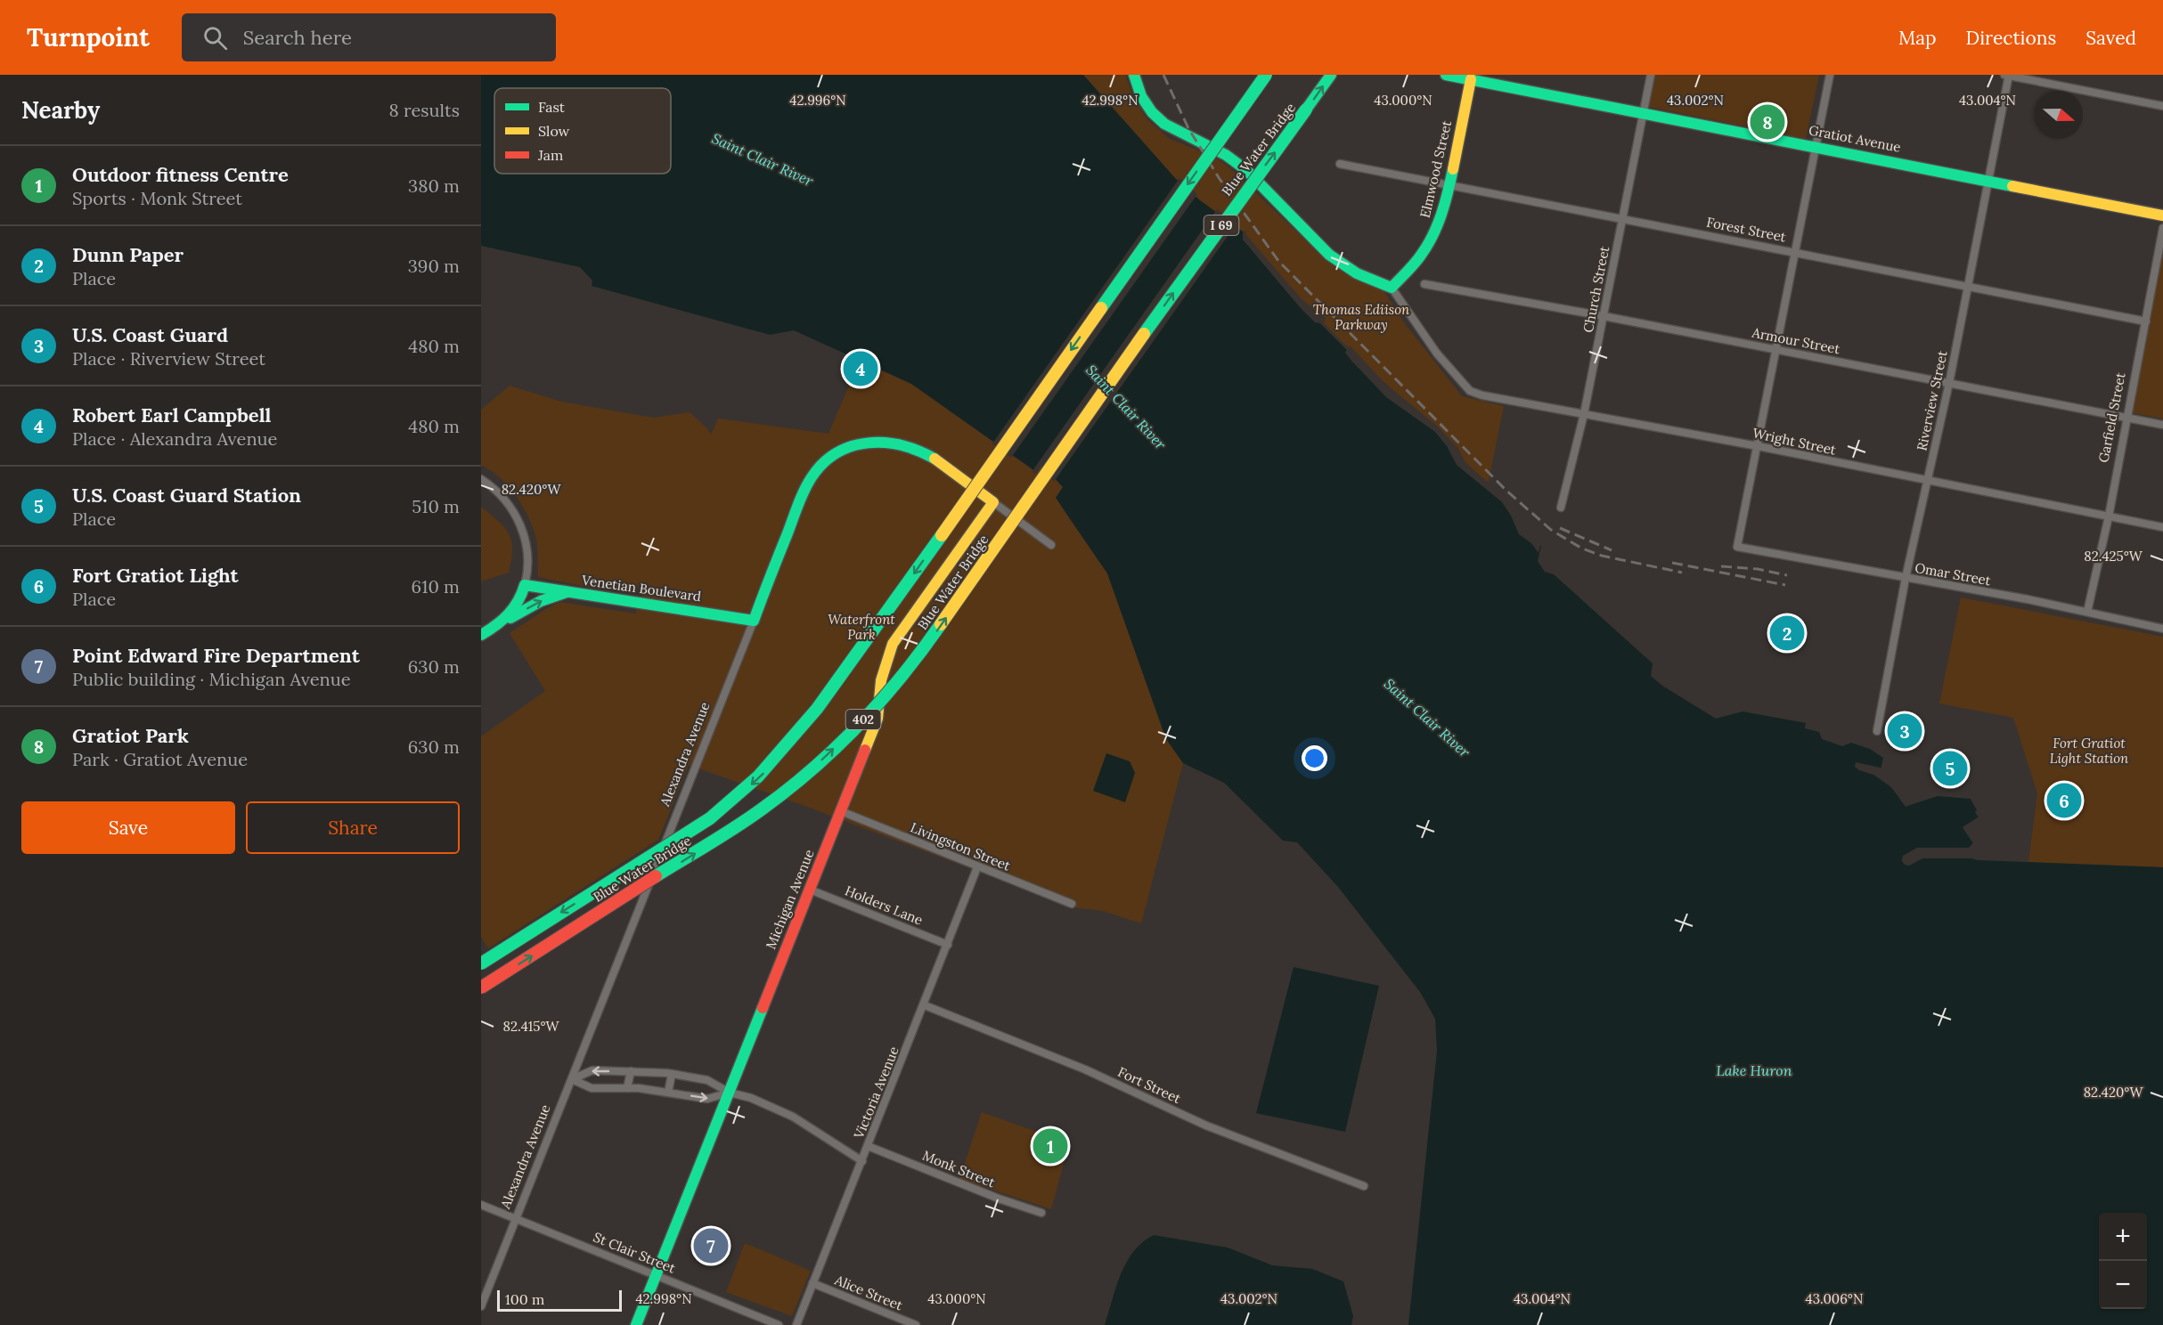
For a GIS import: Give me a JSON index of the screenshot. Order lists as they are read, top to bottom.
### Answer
{
  "streets": {
    "main road": [
      "Gratiot Avenue",
      "Blue Water Bridge",
      "Elmwood Street",
      "I 69",
      "Garfield Street",
      "Venetian Boulevard",
      "402",
      "Alexandra Avenue",
      "Michigan Avenue"
    ],
    "street": [
      "Forest Street",
      "Church Street",
      "Armour Street",
      "Riverview Street",
      "Wright Street",
      "Omar Street",
      "Livingston Street",
      "Holders Lane",
      "Fort Street",
      "Victoria Avenue",
      "Monk Street",
      "St Clair Street",
      "Alice Street"
    ]
  },
  "crossings": [
    ["Gratiot Avenue", "Elmwood Street"],
    ["Gratiot Avenue", "Church Street"],
    ["Gratiot Avenue", "Riverview Street"],
    ["Gratiot Avenue", "Garfield Street"],
    ["Elmwood Street", "Forest Street"],
    ["Elmwood Street", "Wright Street"],
    ["Forest Street", "Church Street"],
    ["Forest Street", "Riverview Street"],
    ["Forest Street", "Garfield Street"],
    ["Church Street", "Armour Street"],
    ["Church Street", "Wright Street"],
    ["Armour Street", "Riverview Street"],
    ["Armour Street", "Garfield Street"],
    ["Riverview Street", "Wright Street"],
    ["Riverview Street", "Omar Street"],
    ["Garfield Street", "Wright Street"],
    ["Garfield Street", "Omar Street"],
    ["Wright Street", "Omar Street"],
    ["Venetian Boulevard", "Alexandra Avenue"],
    ["Alexandra Avenue", "Michigan Avenue"],
    ["Alexandra Avenue", "St Clair Street"],
    ["Livingston Street", "Michigan Avenue"],
    ["Livingston Street", "Victoria Avenue"],
    ["Michigan Avenue", "Holders Lane"],
    ["Michigan Avenue", "St Clair Street"],
    ["Holders Lane", "Victoria Avenue"],
    ["Fort Street", "Victoria Avenue"],
    ["Victoria Avenue", "Monk Street"],
    ["Victoria Avenue", "Alice Street"]
  ],
  "water": ["Saint Clair River", "Lake Huron"],
  "parks": ["Thomas Ediison Parkway", "Waterfront Park", "Fort Gratiot Light Station"],
  "legend": ["Fast", "Slow", "Jam"],
  "scale_bar": "100 m",
  "north": "right",
  "page": {
    "header": "Turnpoint",
    "search": "Search here",
    "nav": ["Map", "Directions", "Saved"],
    "heading": ["Nearby", "8 results"],
    "pins": [
      "8",
      "4",
      "2",
      "3",
      "5",
      "6",
      "1",
      "7"
    ],
    "list": [
      {
        "mark": "1",
        "name": "Outdoor fitness Centre",
        "note": "Sports · Monk Street",
        "value": "380 m"
      },
      {
        "mark": "2",
        "name": "Dunn Paper",
        "note": "Place",
        "value": "390 m"
      },
      {
        "mark": "3",
        "name": "U.S. Coast Guard",
        "note": "Place · Riverview Street",
        "value": "480 m"
      },
      {
        "mark": "4",
        "name": "Robert Earl Campbell",
        "note": "Place · Alexandra Avenue",
        "value": "480 m"
      },
      {
        "mark": "5",
        "name": "U.S. Coast Guard Station",
        "note": "Place",
        "value": "510 m"
      },
      {
        "mark": "6",
        "name": "Fort Gratiot Light",
        "note": "Place",
        "value": "610 m"
      },
      {
        "mark": "7",
        "name": "Point Edward Fire Department",
        "note": "Public building · Michigan Avenue",
        "value": "630 m"
      },
      {
        "mark": "8",
        "name": "Gratiot Park",
        "note": "Park · Gratiot Avenue",
        "value": "630 m"
      }
    ],
    "buttons": ["Save", "Share"],
    "map_buttons": ["+", "−"],
    "scale": "100 m"
  },
  "coordinates": [
    "42.996°N",
    "42.998°N",
    "43.000°N",
    "43.002°N",
    "43.004°N",
    "82.420°W",
    "82.425°W",
    "82.415°W",
    "43.006°N"
  ]
}
